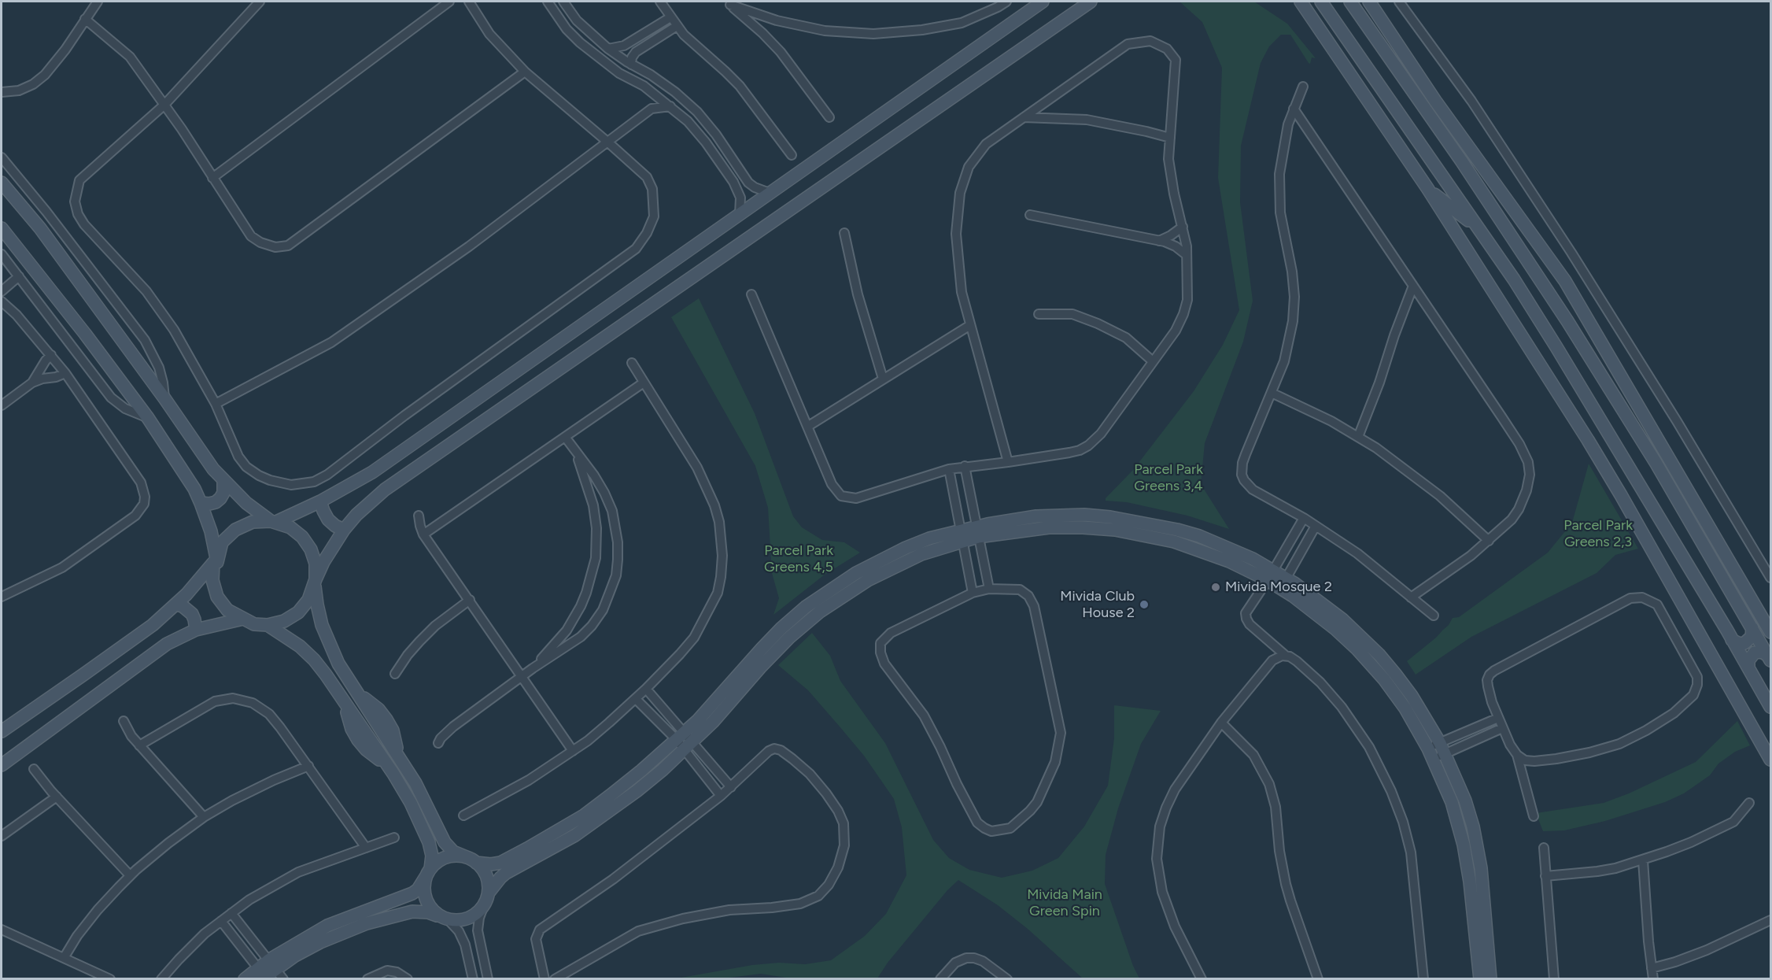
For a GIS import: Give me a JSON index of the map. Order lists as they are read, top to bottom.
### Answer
{
  "parks": [
    "Parcel Park Greens 3,4",
    "Parcel Park Greens 2,3",
    "Parcel Park Greens 4,5",
    "Mivida Main Green Spin"
  ],
  "places": ["Mivida Mosque 2", "Mivida Club House 2"]
}
